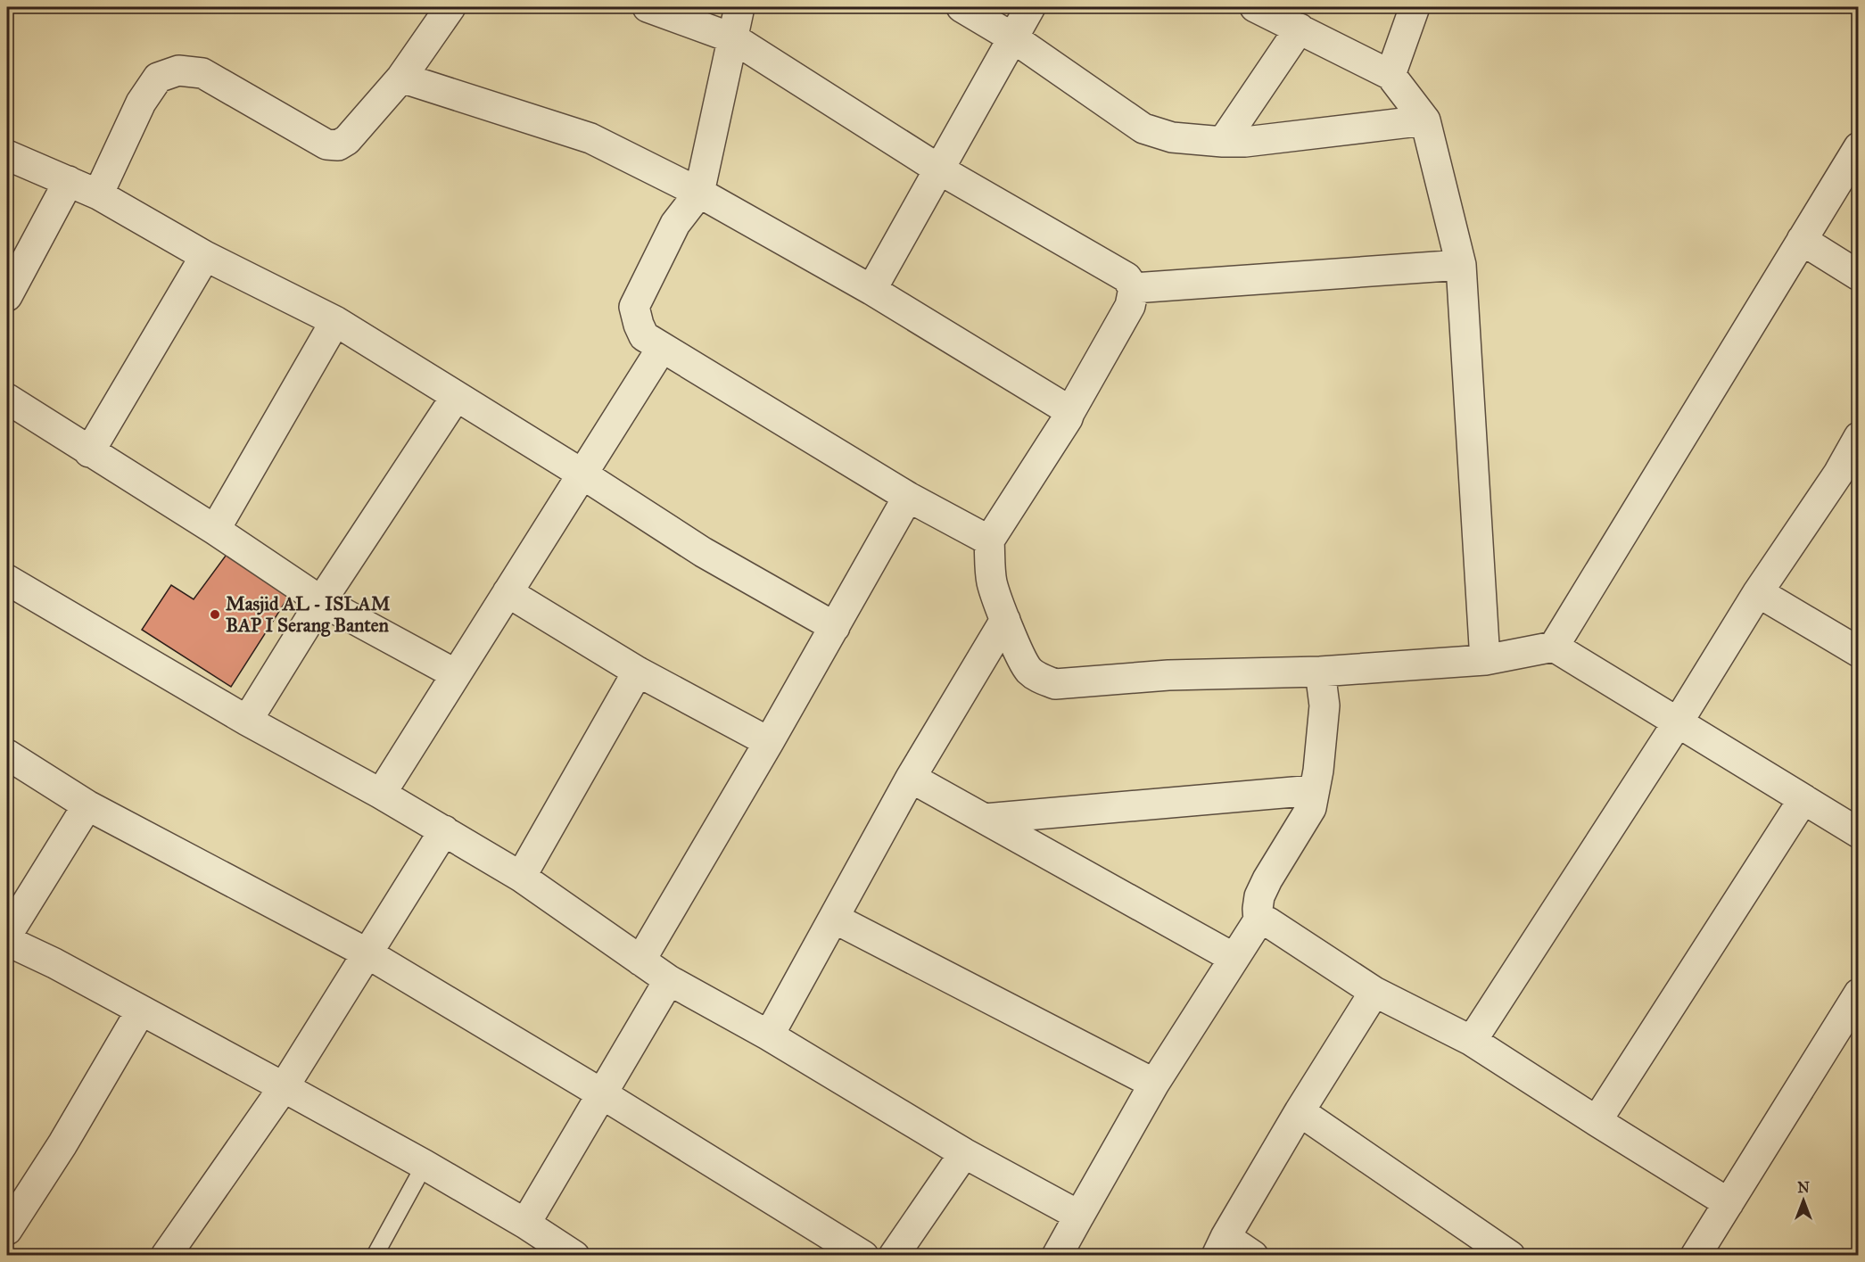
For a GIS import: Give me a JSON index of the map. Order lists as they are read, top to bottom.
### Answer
{
  "places": ["Masjid AL - ISLAM BAP I Serang Banten"],
  "north": "top"
}
